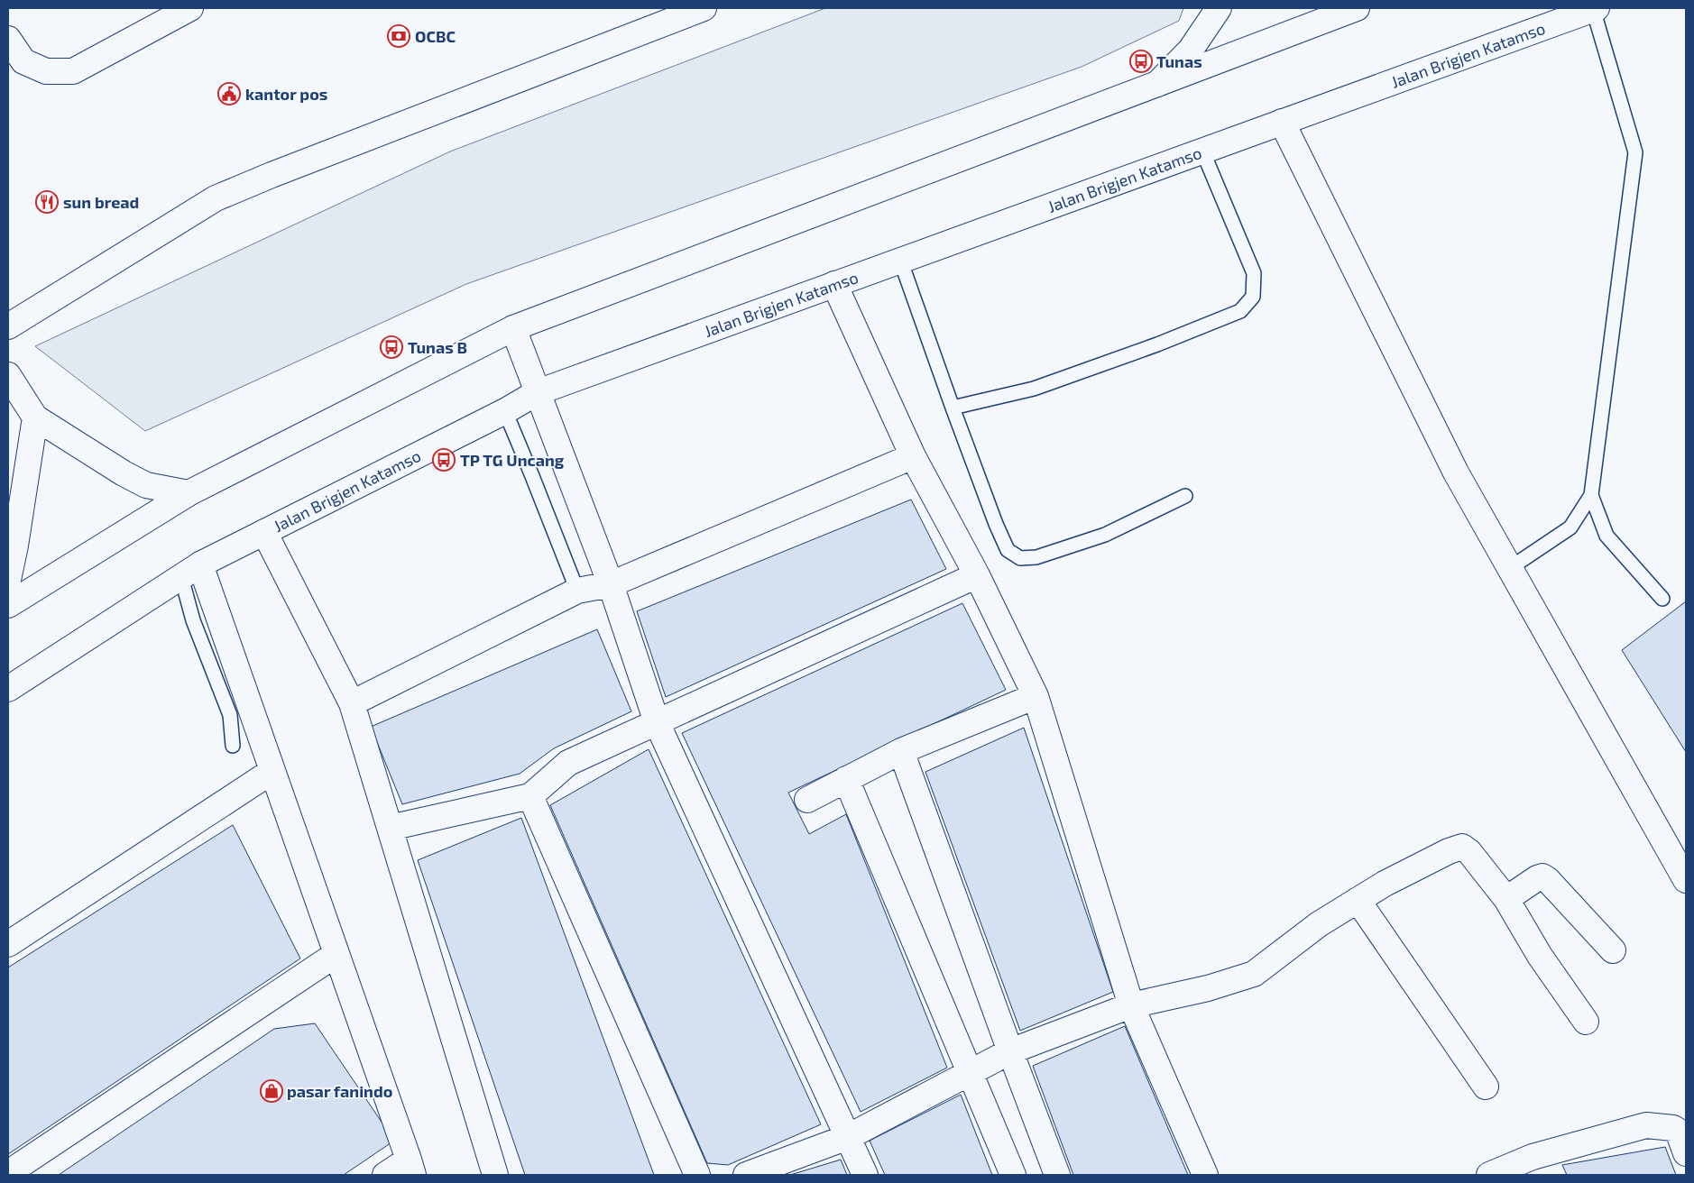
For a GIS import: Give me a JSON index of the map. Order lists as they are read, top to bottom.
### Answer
{
  "streets": {
    "main road": ["Jalan Brigjen Katamso"]
  },
  "places": {
    "bank": ["OCBC"],
    "bus stop": ["Tunas", "Tunas B", "TP TG Uncang"],
    "public building": ["kantor pos"],
    "restaurant": ["sun bread"],
    "shop": ["pasar fanindo"]
  }
}
